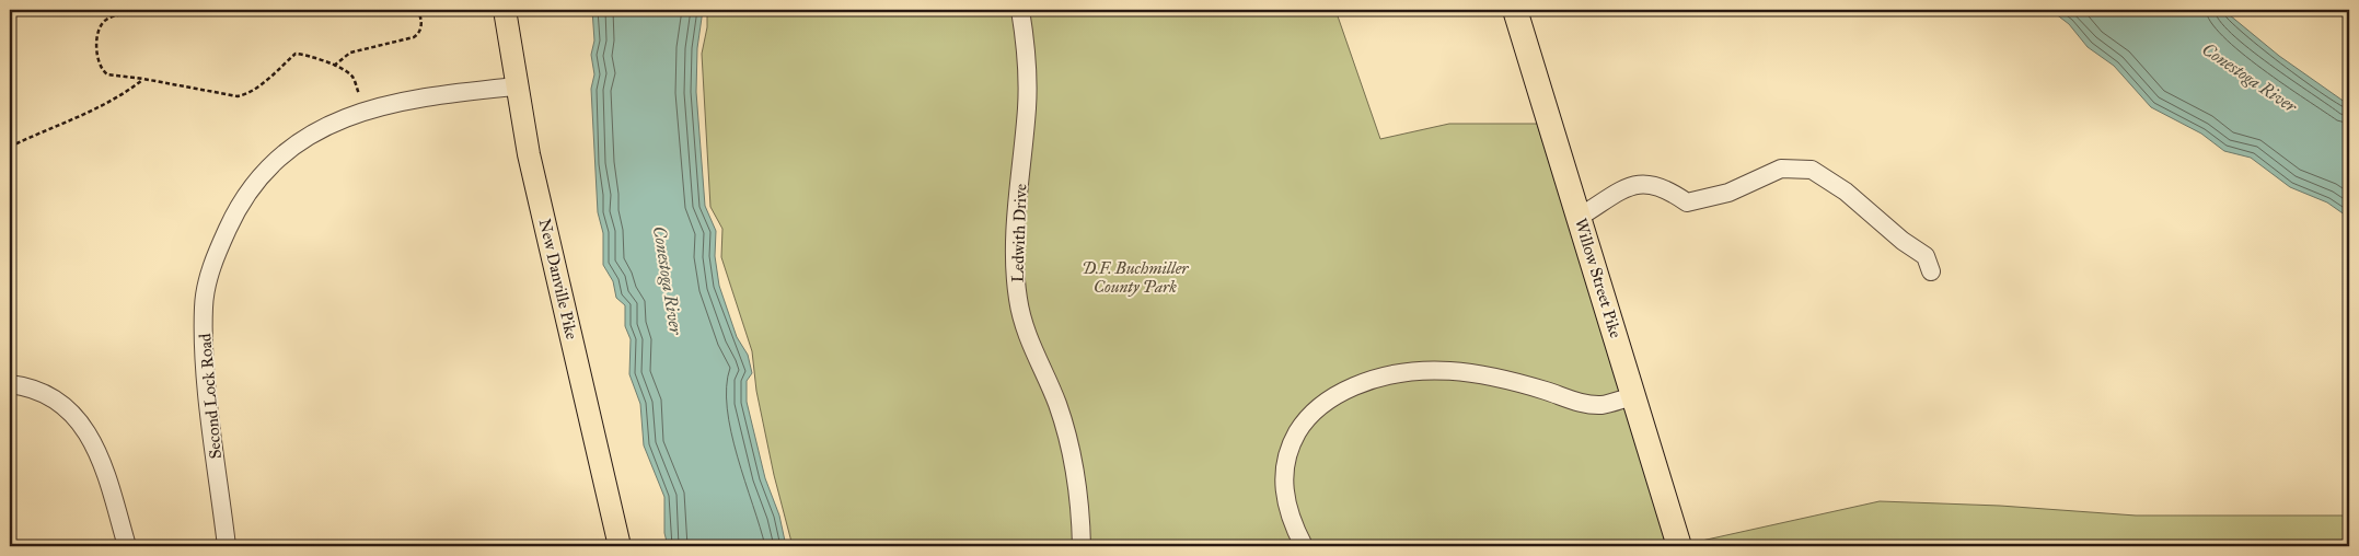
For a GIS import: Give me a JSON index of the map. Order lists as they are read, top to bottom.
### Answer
{
  "streets": {
    "highway": ["Willow Street Pike"],
    "main road": ["New Danville Pike"],
    "street": ["Ledwith Drive", "Second Lock Road"]
  },
  "crossings": [
    ["New Danville Pike", "Second Lock Road"]
  ],
  "water": ["Conestoga River"],
  "parks": ["D.F. Buchmiller County Park"]
}
